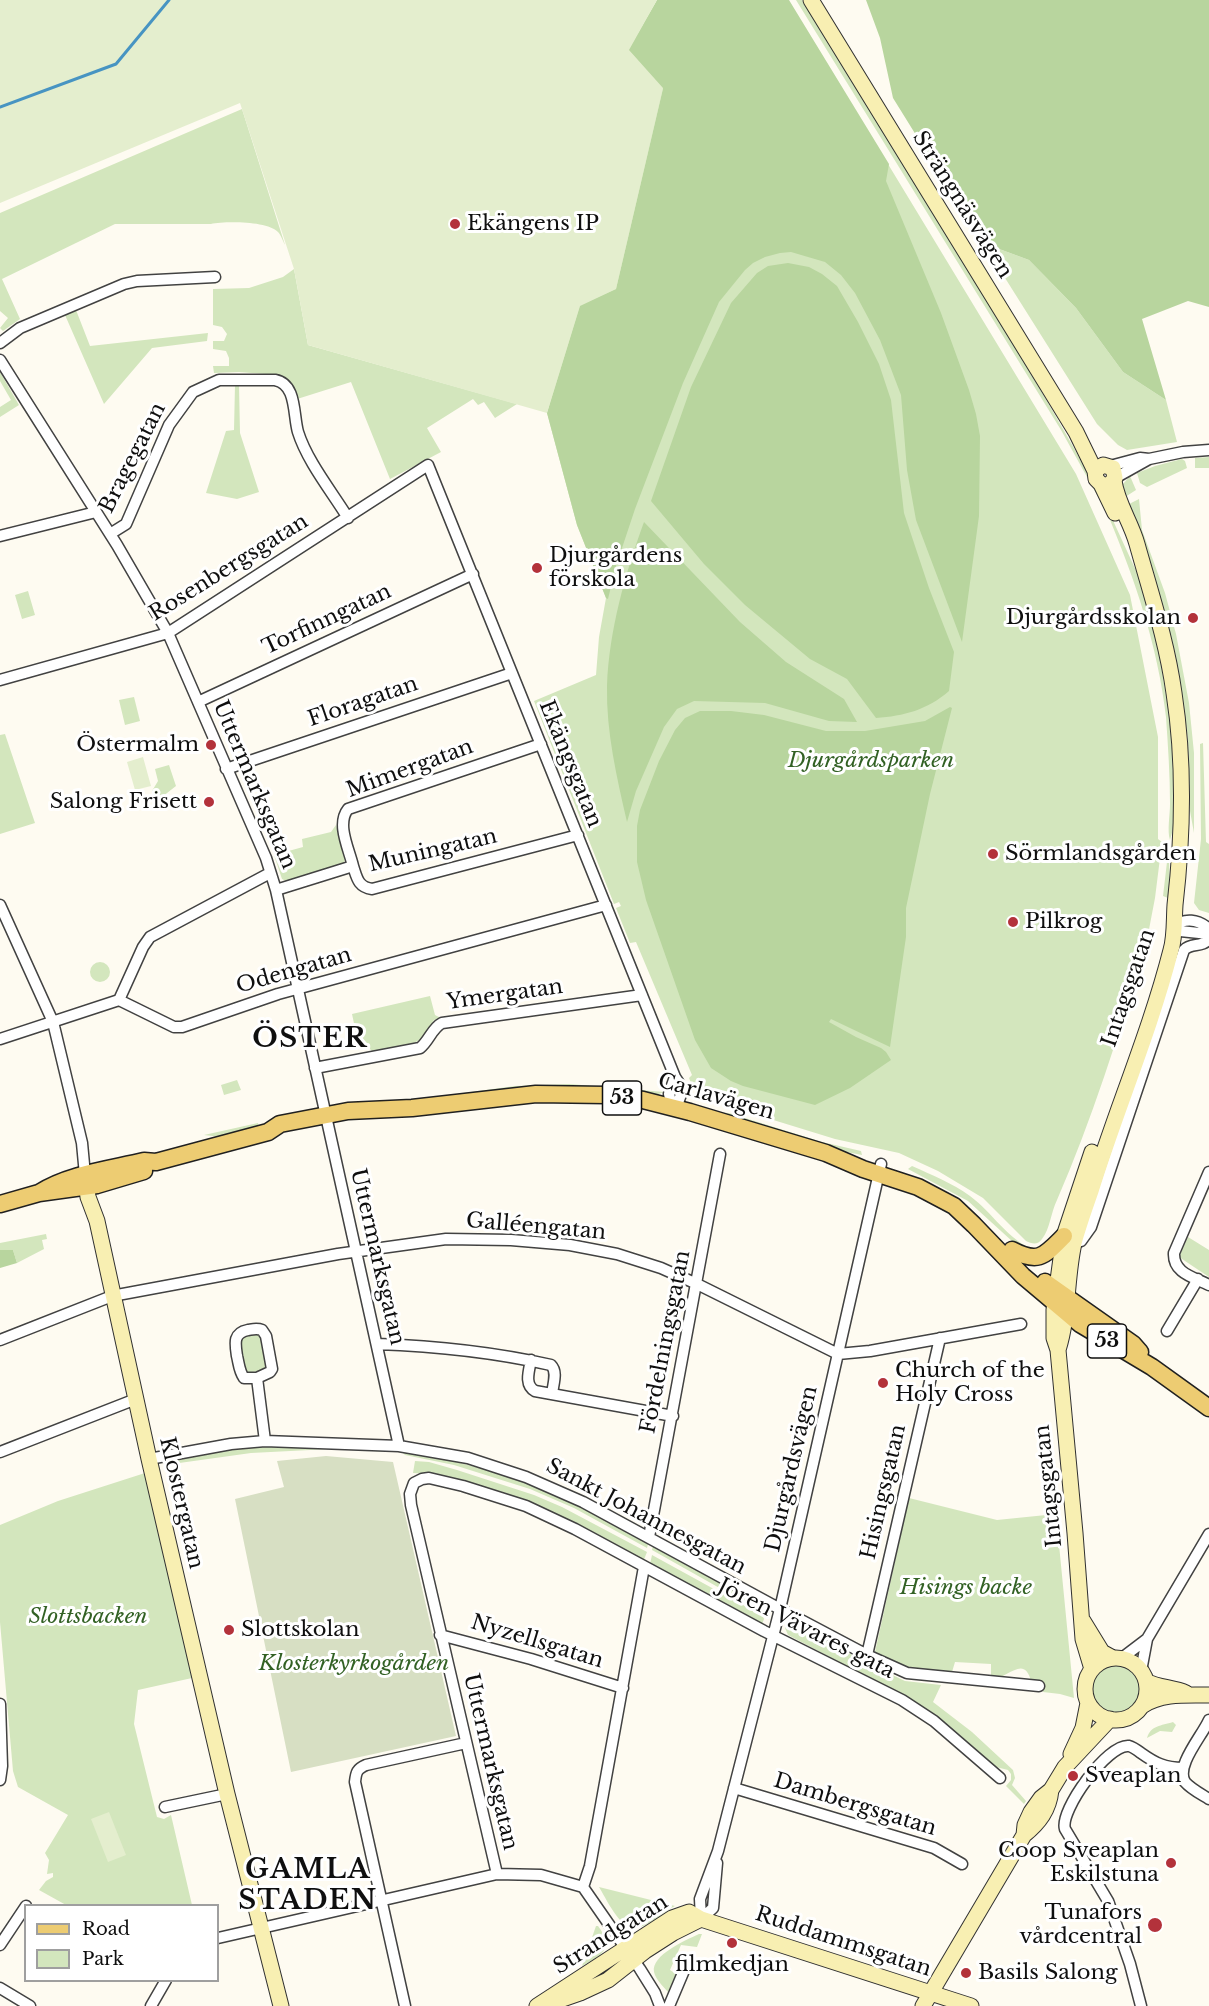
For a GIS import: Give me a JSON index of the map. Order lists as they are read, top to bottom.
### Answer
{
  "streets": {
    "main road": ["Carlavägen", "53"],
    "street": [
      "Strängnäsvägen",
      "Bragegatan",
      "Rosenbergsgatan",
      "Torfinngatan",
      "Floragatan",
      "Ekängsgatan",
      "Mimergatan",
      "Uttermarksgatan",
      "Muningatan",
      "Odengatan",
      "Intagsgatan",
      "Ymergatan",
      "Galléengatan",
      "Fördelningsgatan",
      "Djurgårdsvägen",
      "Hisingsgatan",
      "Klostergatan",
      "Sankt Johannesgatan",
      "Jören Vävares gata",
      "Nyzellsgatan",
      "Dambergsgatan",
      "Strandgatan",
      "Ruddammsgatan"
    ]
  },
  "crossings": [
    ["Strängnäsvägen", "Intagsgatan"],
    ["Bragegatan", "Rosenbergsgatan"],
    ["Bragegatan", "Uttermarksgatan"],
    ["Rosenbergsgatan", "Ekängsgatan"],
    ["Rosenbergsgatan", "Uttermarksgatan"],
    ["Torfinngatan", "Ekängsgatan"],
    ["Torfinngatan", "Uttermarksgatan"],
    ["Floragatan", "Ekängsgatan"],
    ["Floragatan", "Uttermarksgatan"],
    ["Ekängsgatan", "Mimergatan"],
    ["Ekängsgatan", "Muningatan"],
    ["Ekängsgatan", "Odengatan"],
    ["Ekängsgatan", "Ymergatan"],
    ["Ekängsgatan", "Carlavägen"],
    ["Mimergatan", "Muningatan"],
    ["Uttermarksgatan", "Muningatan"],
    ["Uttermarksgatan", "Odengatan"],
    ["Uttermarksgatan", "Ymergatan"],
    ["Uttermarksgatan", "Carlavägen"],
    ["Uttermarksgatan", "Galléengatan"],
    ["Uttermarksgatan", "Sankt Johannesgatan"],
    ["Uttermarksgatan", "Jören Vävares gata"],
    ["Uttermarksgatan", "Nyzellsgatan"],
    ["Intagsgatan", "Carlavägen"],
    ["Carlavägen", "Djurgårdsvägen"],
    ["Carlavägen", "Klostergatan"],
    ["Galléengatan", "Fördelningsgatan"],
    ["Galléengatan", "Djurgårdsvägen"],
    ["Galléengatan", "Klostergatan"],
    ["Fördelningsgatan", "Sankt Johannesgatan"],
    ["Djurgårdsvägen", "Sankt Johannesgatan"],
    ["Djurgårdsvägen", "Jören Vävares gata"],
    ["Djurgårdsvägen", "Dambergsgatan"],
    ["Djurgårdsvägen", "Strandgatan"],
    ["Djurgårdsvägen", "Ruddammsgatan"],
    ["Hisingsgatan", "Sankt Johannesgatan"],
    ["Klostergatan", "Sankt Johannesgatan"],
    ["Strandgatan", "Ruddammsgatan"]
  ],
  "districts": ["ÖSTER", "GAMLA STADEN"],
  "parks": [
    "Djurgårdsparken",
    "Hisings backe",
    "Slottsbacken",
    "Klosterkyrkogården"
  ],
  "places": [
    "Ekängens IP",
    "Djurgårdens förskola",
    "Djurgårdsskolan",
    "Östermalm",
    "Salong Frisett",
    "Sörmlandsgården",
    "Pilkrog",
    "Church of the Holy Cross",
    "Slottskolan",
    "Sveaplan",
    "Coop Sveaplan Eskilstuna",
    "Tunafors vårdcentral",
    "filmkedjan",
    "Basils Salong"
  ],
  "legend": ["Road", "Park"]
}
